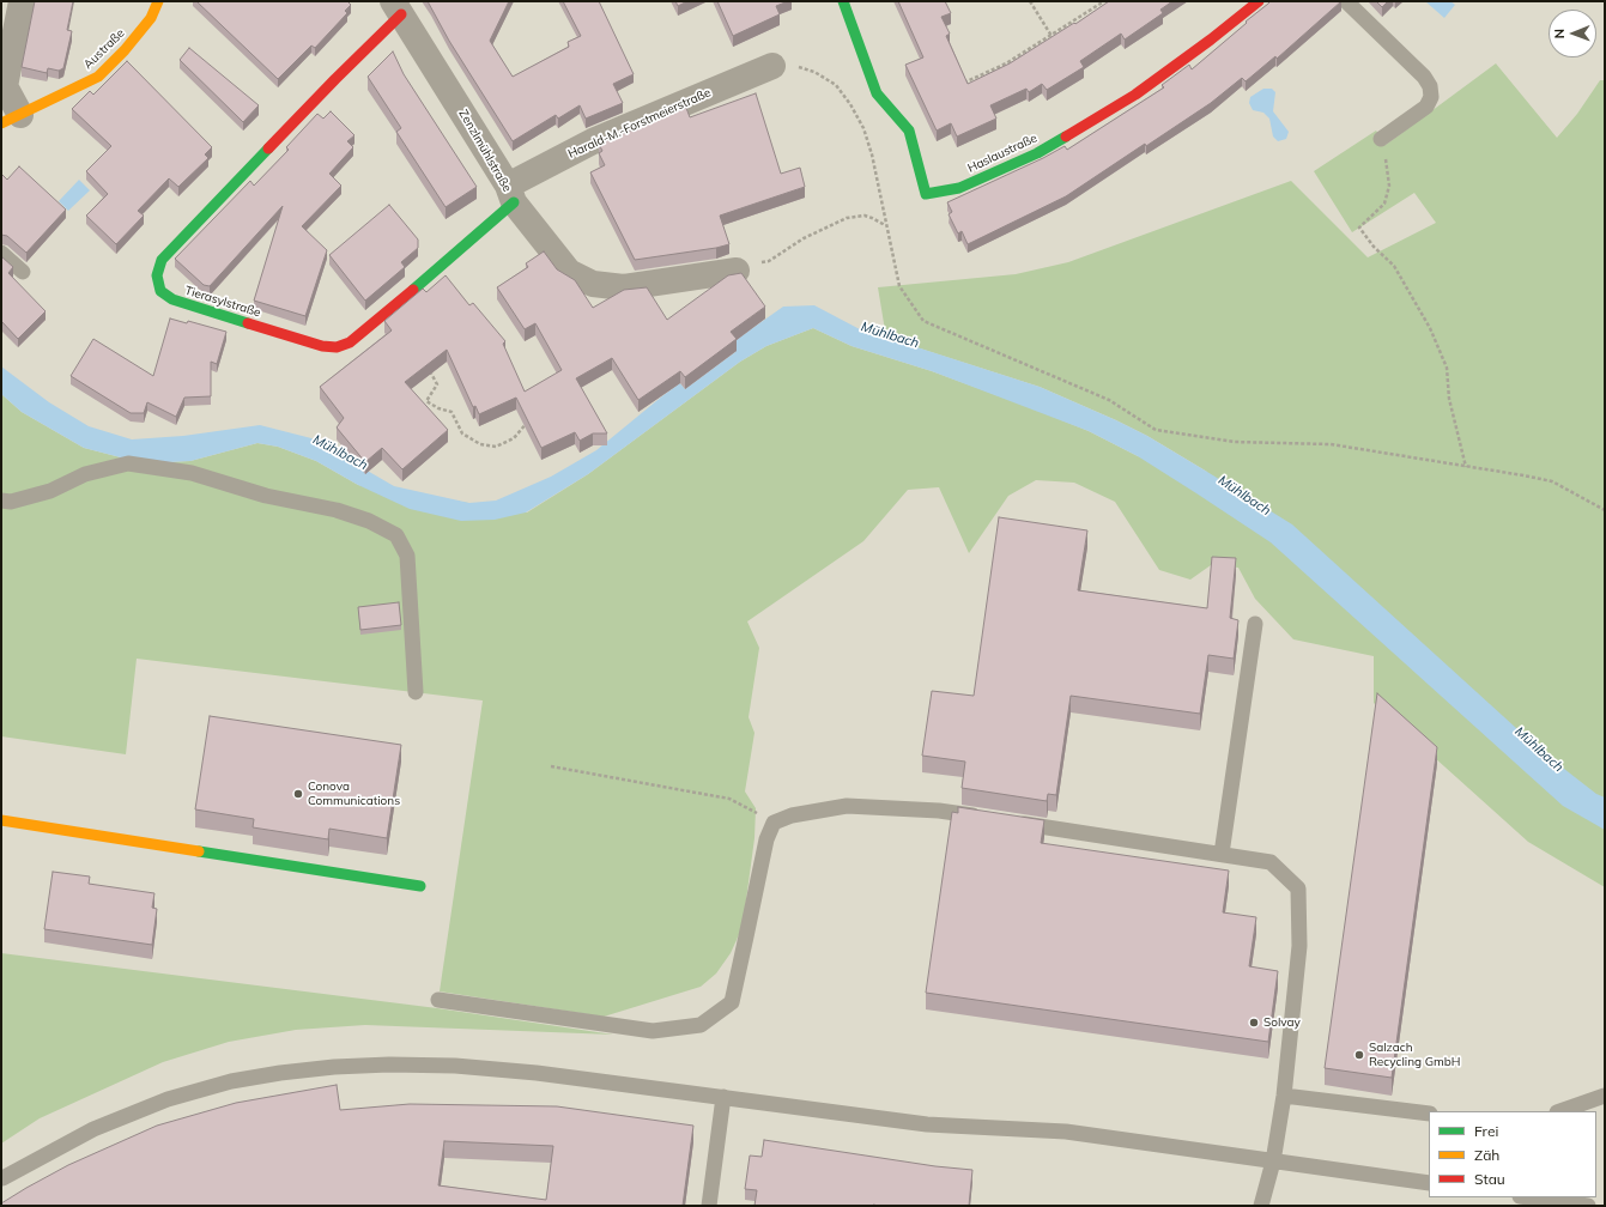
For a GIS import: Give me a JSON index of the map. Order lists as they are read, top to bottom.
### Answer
{
  "streets": {
    "street": [
      "Austraße",
      "Harald-M.-Forstmeierstraße",
      "Zenzlmühlstraße",
      "Haslaustraße",
      "Tierasylstraße"
    ]
  },
  "crossings": [
    ["Harald-M.-Forstmeierstraße", "Zenzlmühlstraße"],
    ["Harald-M.-Forstmeierstraße", "Tierasylstraße"],
    ["Zenzlmühlstraße", "Tierasylstraße"]
  ],
  "water": ["Mühlbach"],
  "places": ["Conova Communications", "Solvay", "Salzach Recycling GmbH"],
  "legend": ["Frei", "Zäh", "Stau"],
  "north": "left"
}
